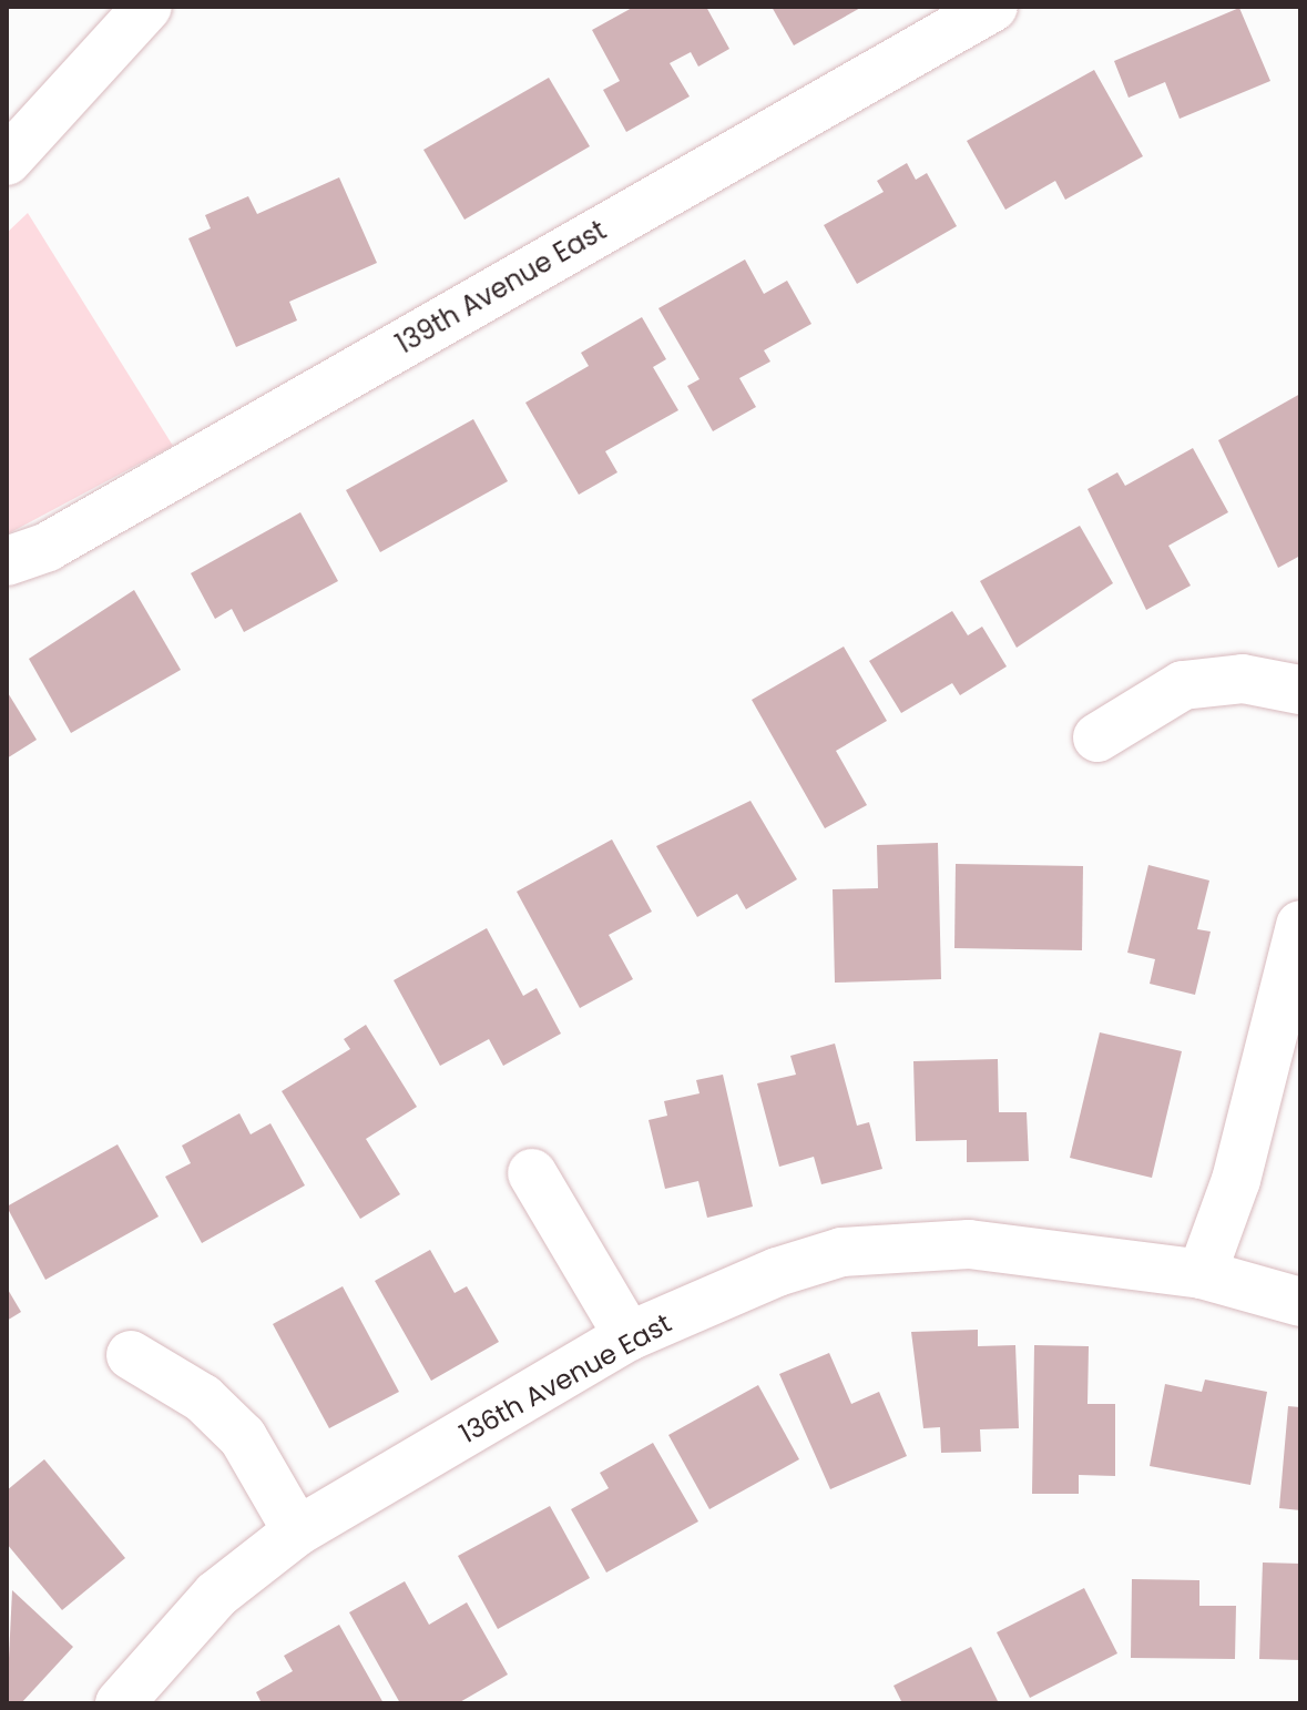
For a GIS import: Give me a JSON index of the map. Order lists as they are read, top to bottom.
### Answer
{
  "streets": {
    "street": ["139th Avenue East", "136th Avenue East"]
  }
}
